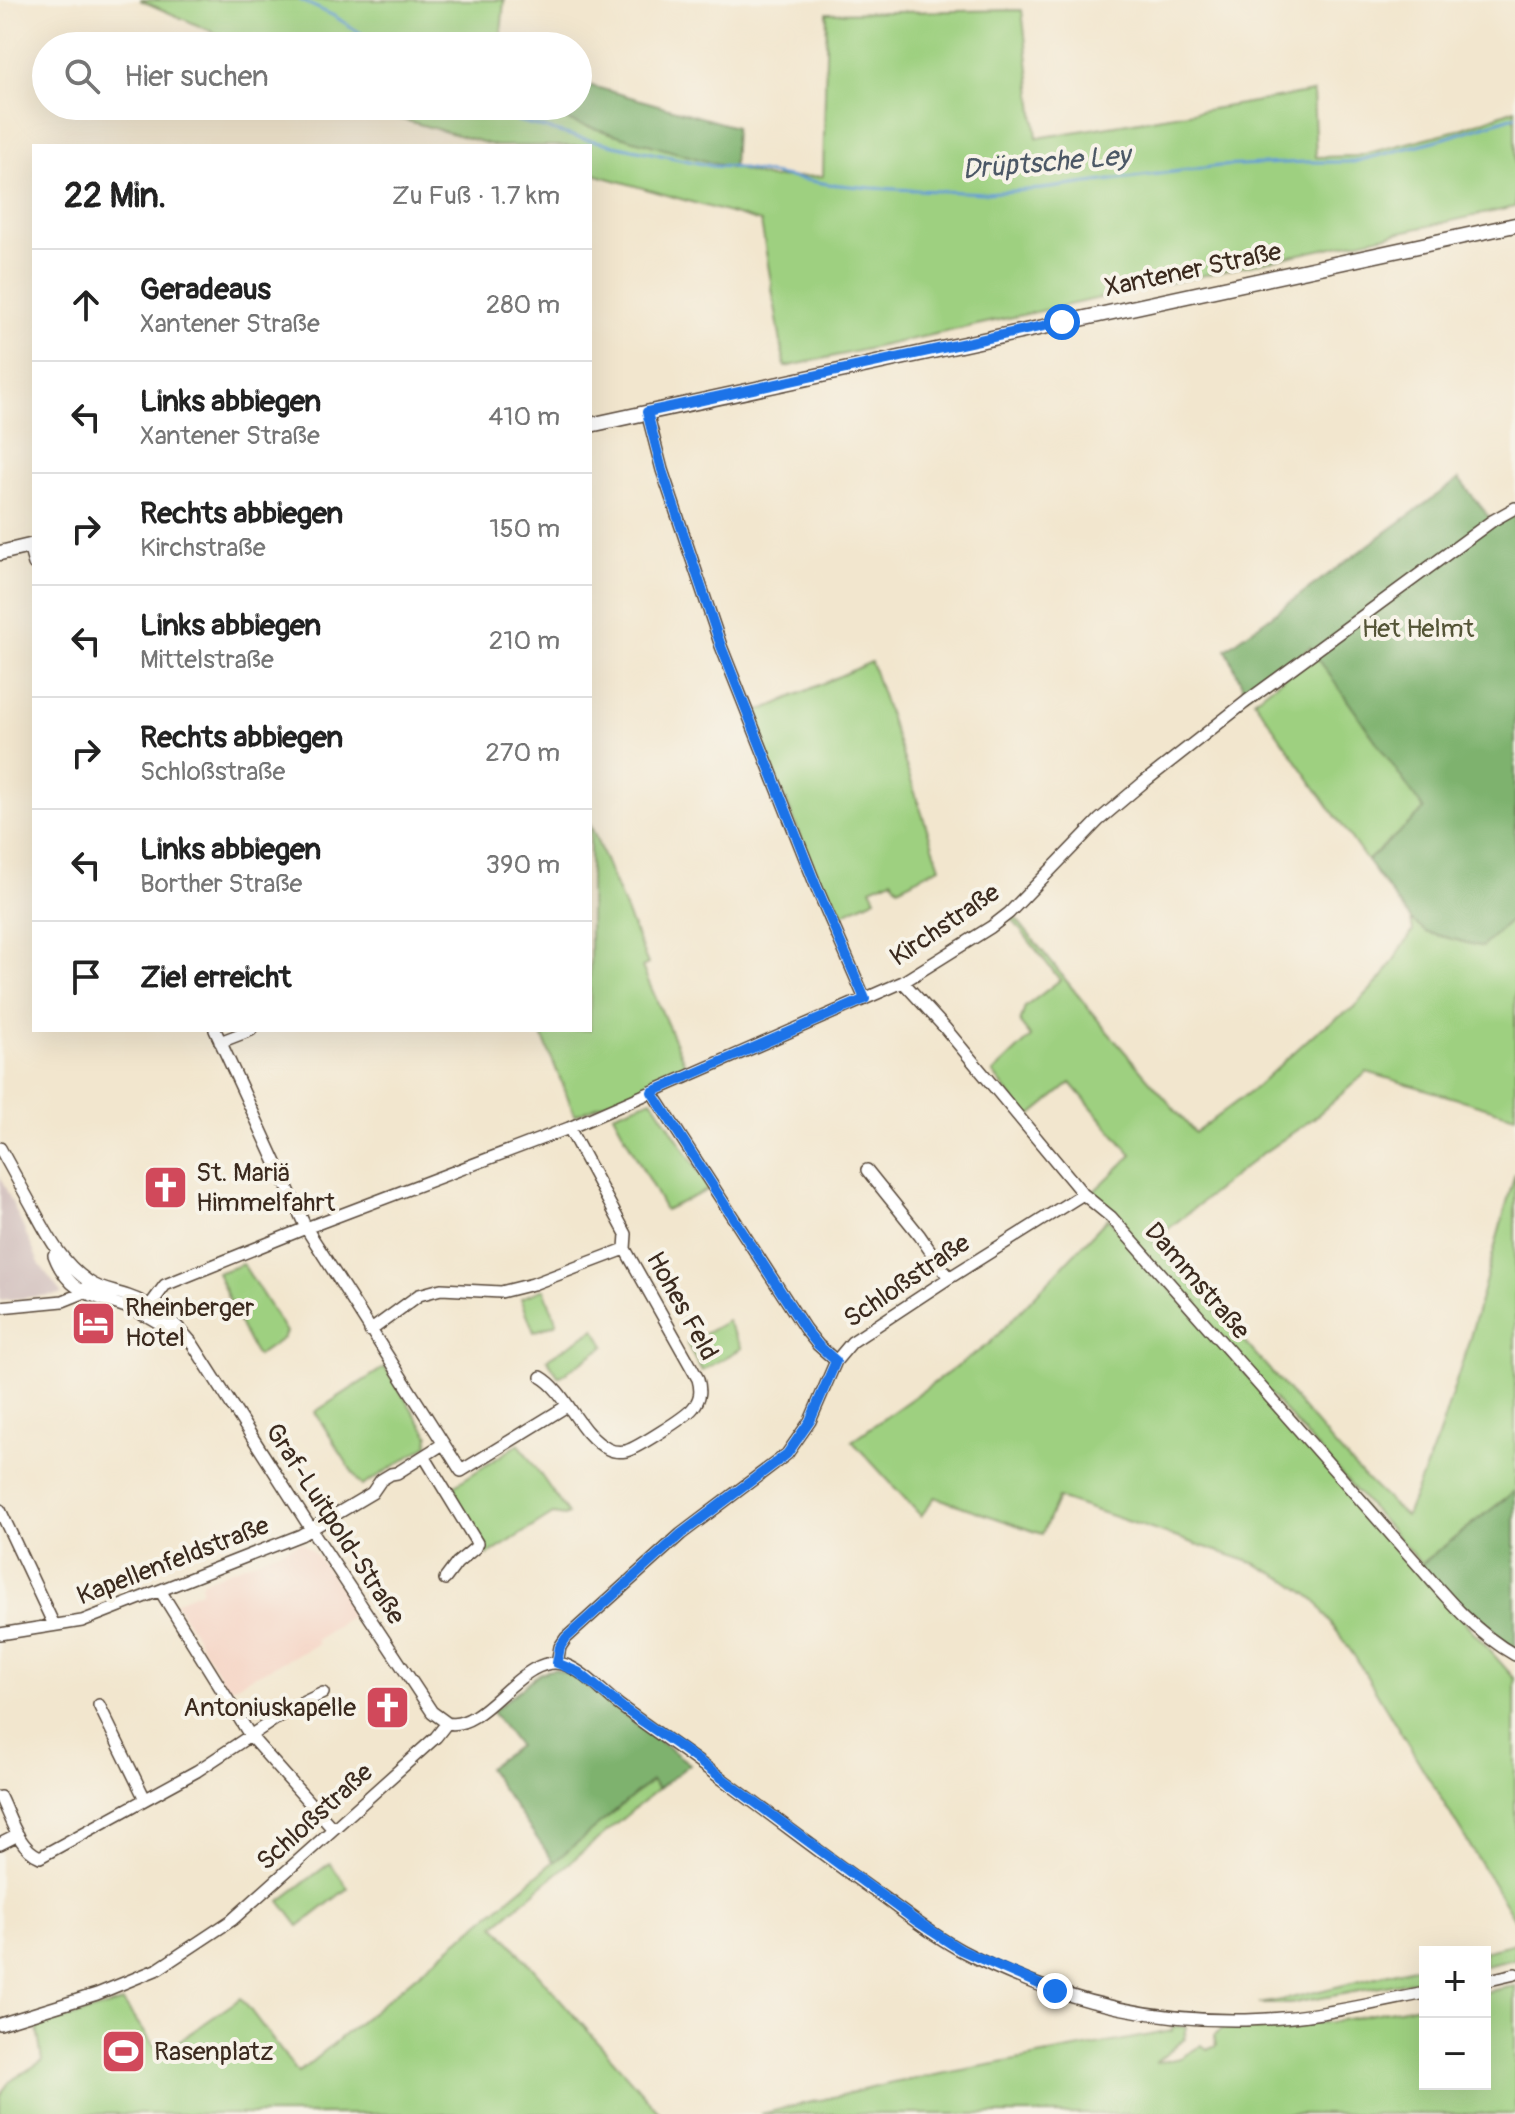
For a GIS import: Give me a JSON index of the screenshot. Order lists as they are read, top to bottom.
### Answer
{
  "streets": {
    "main road": ["Xantener Straße"],
    "street": [
      "Kirchstraße",
      "Schloßstraße",
      "Dammstraße",
      "Hohes Feld",
      "Graf-Luitpold-Straße",
      "Kapellenfeldstraße"
    ]
  },
  "crossings": [
    ["Kirchstraße", "Dammstraße"],
    ["Kirchstraße", "Hohes Feld"],
    ["Kirchstraße", "Graf-Luitpold-Straße"],
    ["Schloßstraße", "Dammstraße"],
    ["Schloßstraße", "Graf-Luitpold-Straße"],
    ["Graf-Luitpold-Straße", "Kapellenfeldstraße"]
  ],
  "water": ["Drüptsche Ley"],
  "parks": ["Het Helmt"],
  "places": {
    "church": ["St. Mariä Himmelfahrt", "Antoniuskapelle"],
    "hotel": ["Rheinberger Hotel"],
    "sports": ["Rasenplatz"]
  },
  "page": {
    "search": "Hier suchen",
    "heading": ["22 Min.", "Zu Fuß · 1.7 km"],
    "list": [
      ["Geradeaus", "Xantener Straße", "280 m"],
      ["Links abbiegen", "Xantener Straße", "410 m"],
      ["Rechts abbiegen", "Kirchstraße", "150 m"],
      ["Links abbiegen", "Mittelstraße", "210 m"],
      ["Rechts abbiegen", "Schloßstraße", "270 m"],
      ["Links abbiegen", "Borther Straße", "390 m"],
      "Ziel erreicht"
    ],
    "map_buttons": ["+", "−"]
  }
}
